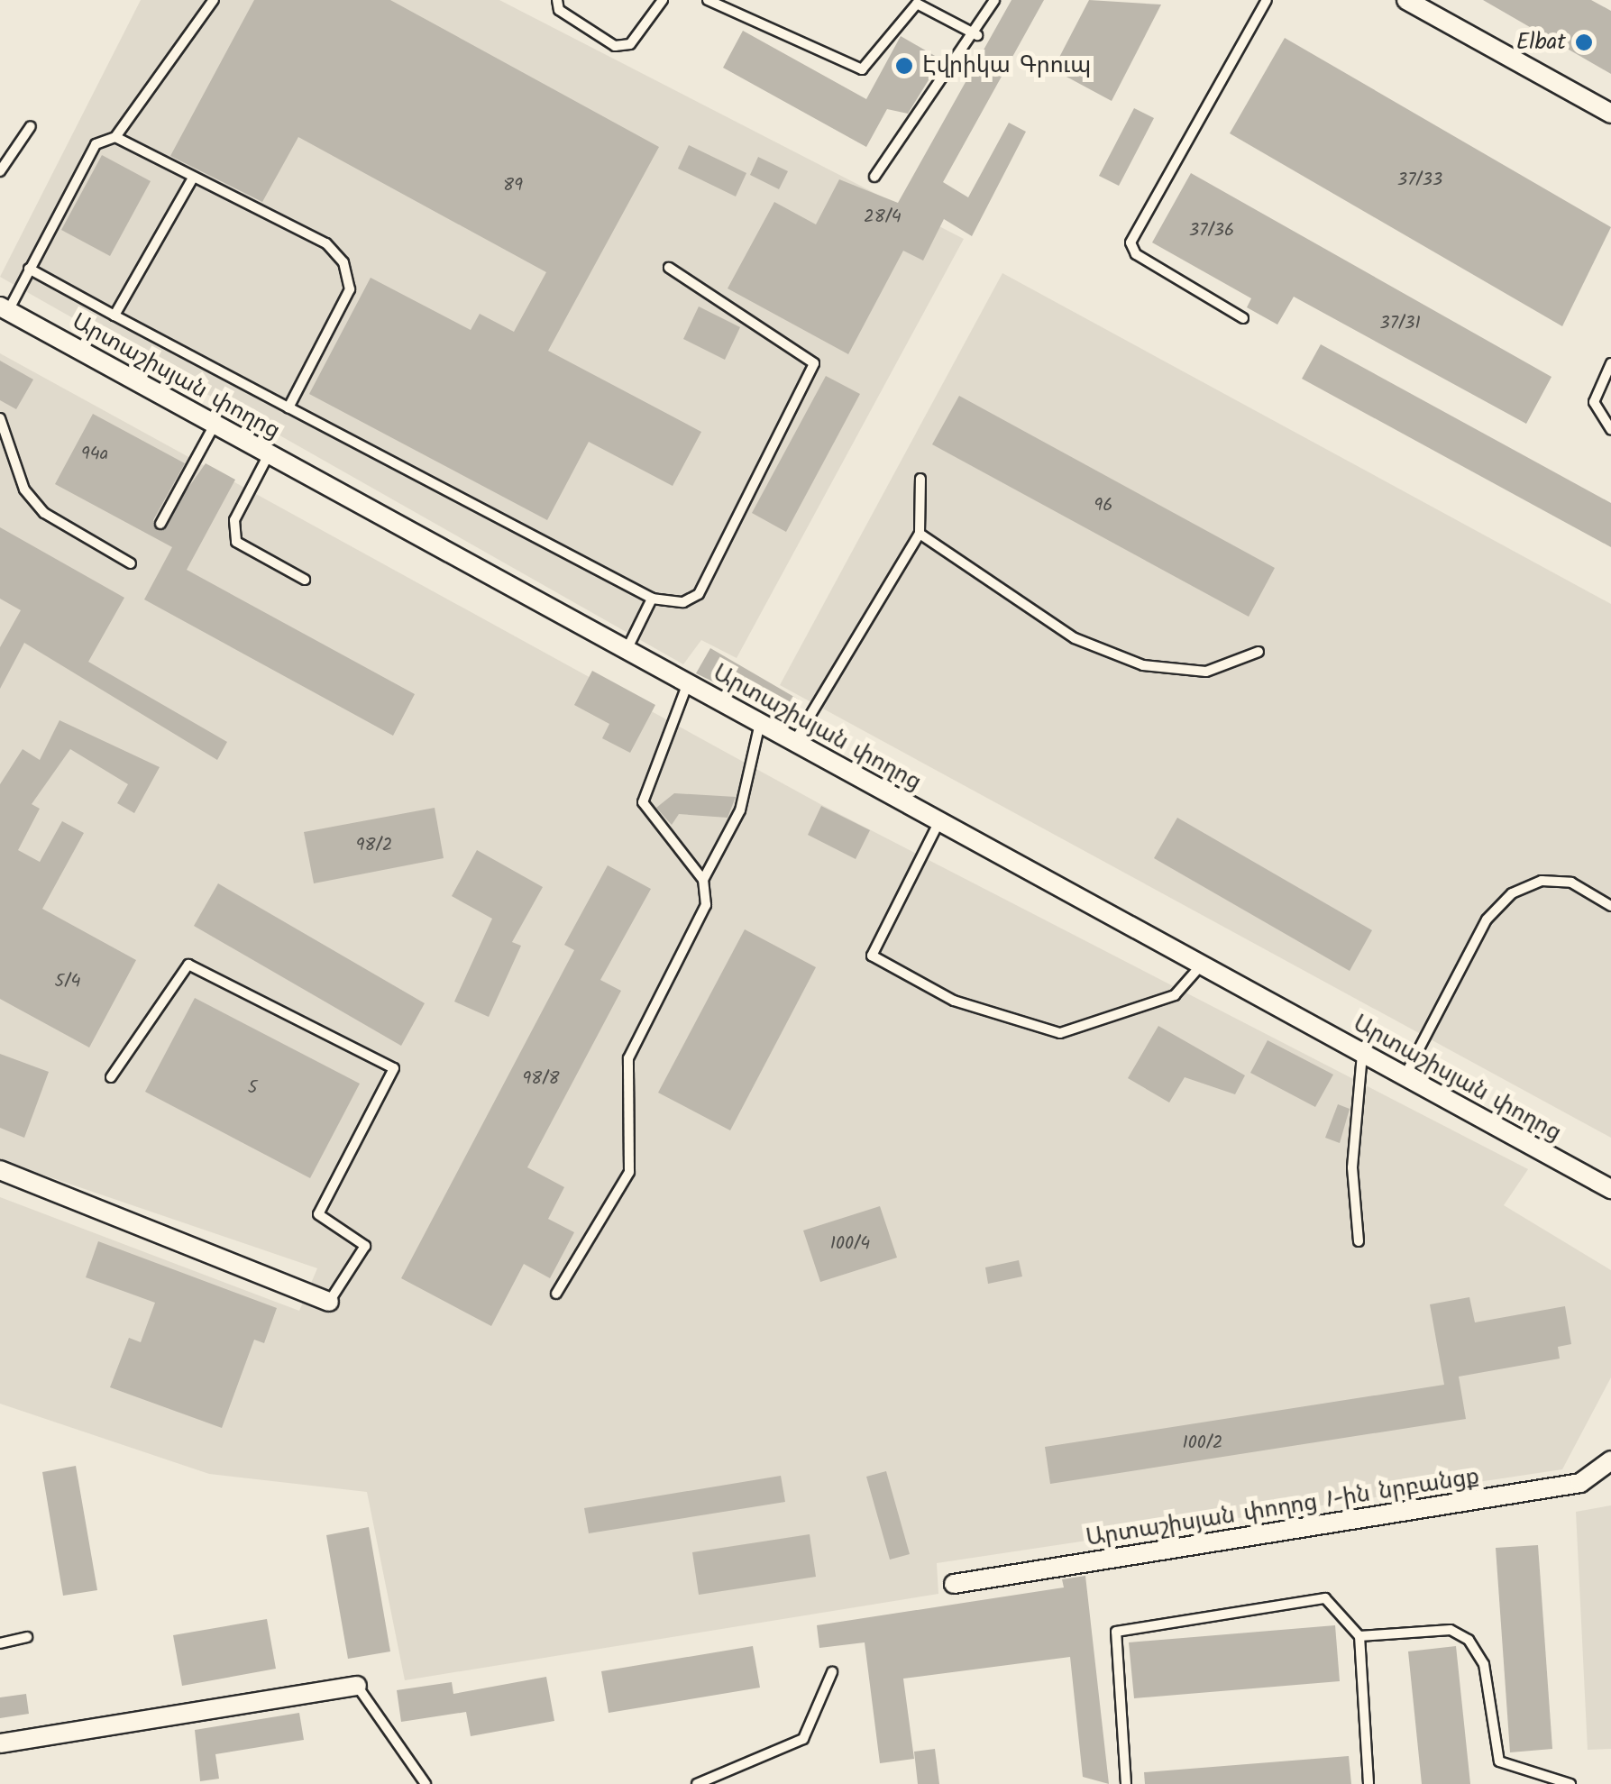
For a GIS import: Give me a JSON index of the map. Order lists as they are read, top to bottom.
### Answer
{
  "streets": {
    "street": ["Արտաշիսյան փողոց", "Արտաշիսյան փողոց 1-ին նրբանցք"]
  },
  "places": ["Elbat", "Էվրիկա Գրուպ"],
  "house_numbers": [
    "37/33",
    "89",
    "28/4",
    "37/36",
    "37/31",
    "94a",
    "96",
    "98/2",
    "5/4",
    "98/8",
    "5",
    "100/4",
    "100/2"
  ]
}
